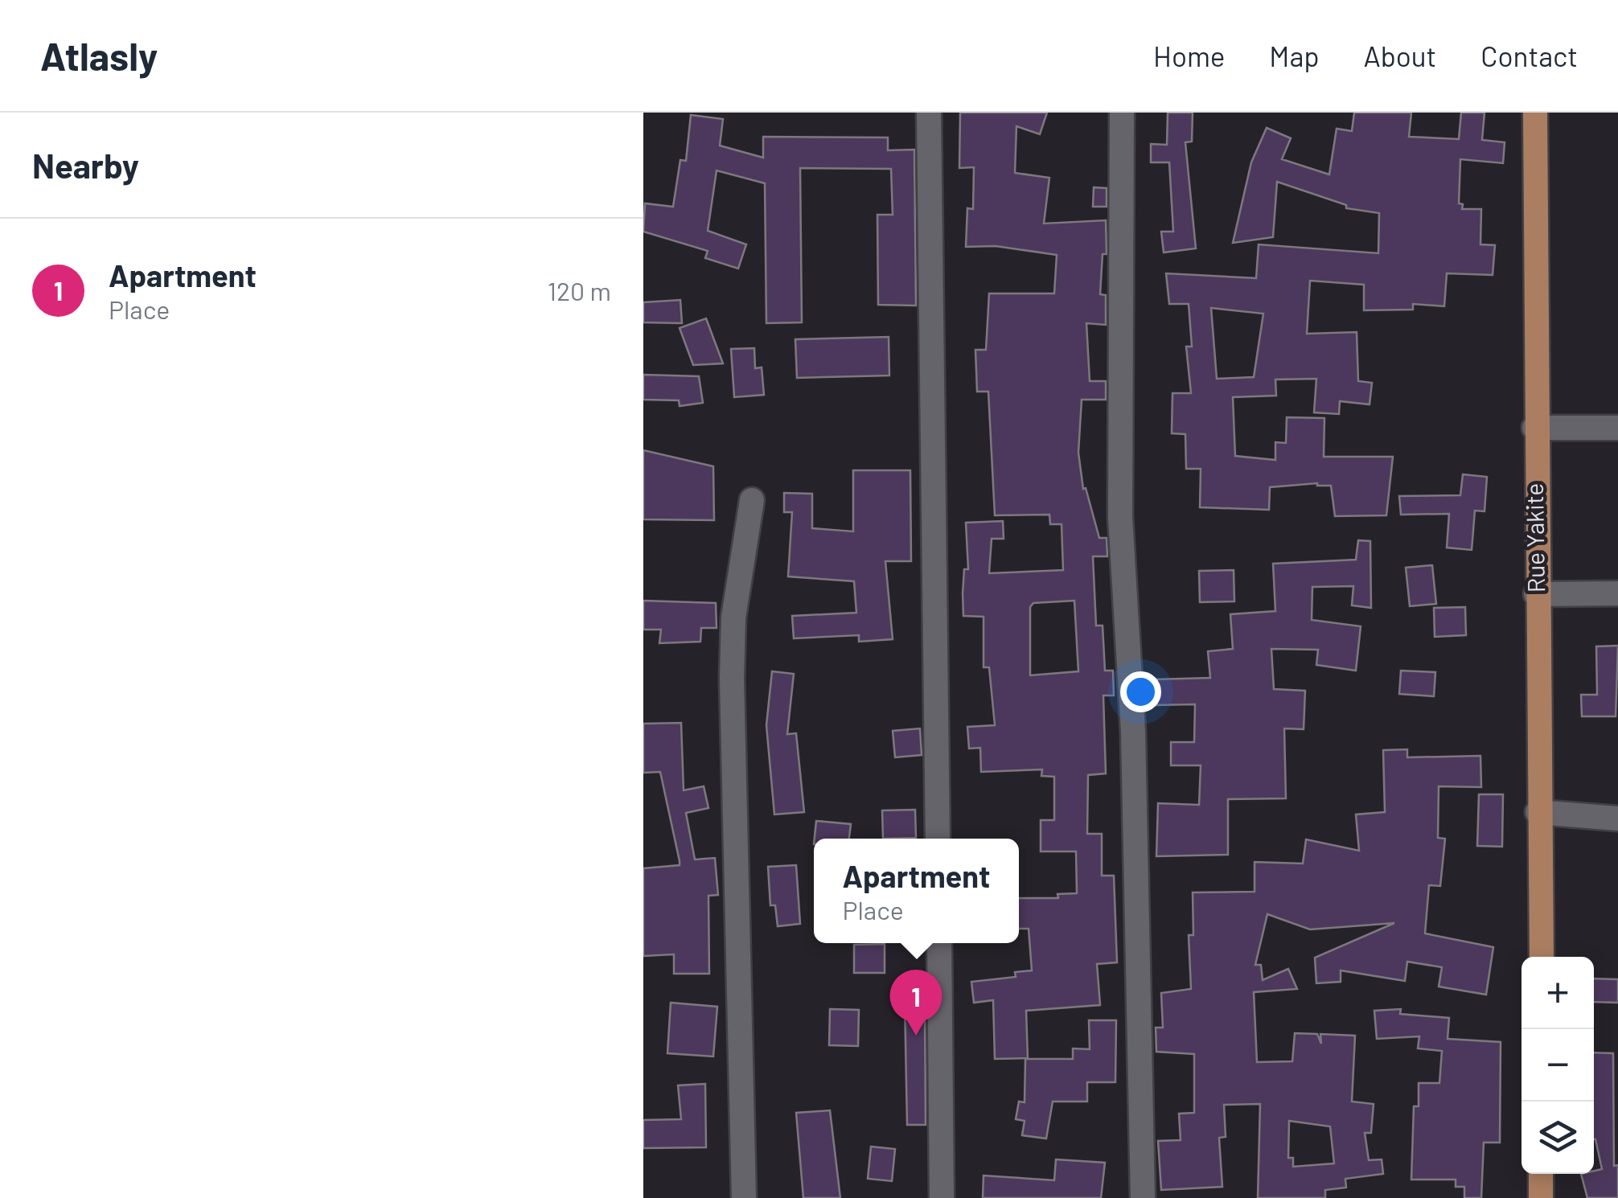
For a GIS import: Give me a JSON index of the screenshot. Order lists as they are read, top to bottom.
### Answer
{
  "streets": {
    "main road": ["Rue Yakite"]
  },
  "page": {
    "header": "Atlasly",
    "nav": [
      "Home",
      "Map",
      "About",
      "Contact"
    ],
    "heading": "Nearby",
    "list": [
      {
        "mark": "1",
        "name": "Apartment",
        "note": "Place",
        "value": "120 m"
      }
    ],
    "popup": ["Apartment", "Place"],
    "map_buttons": ["+", "−"],
    "pins": "1"
  }
}
